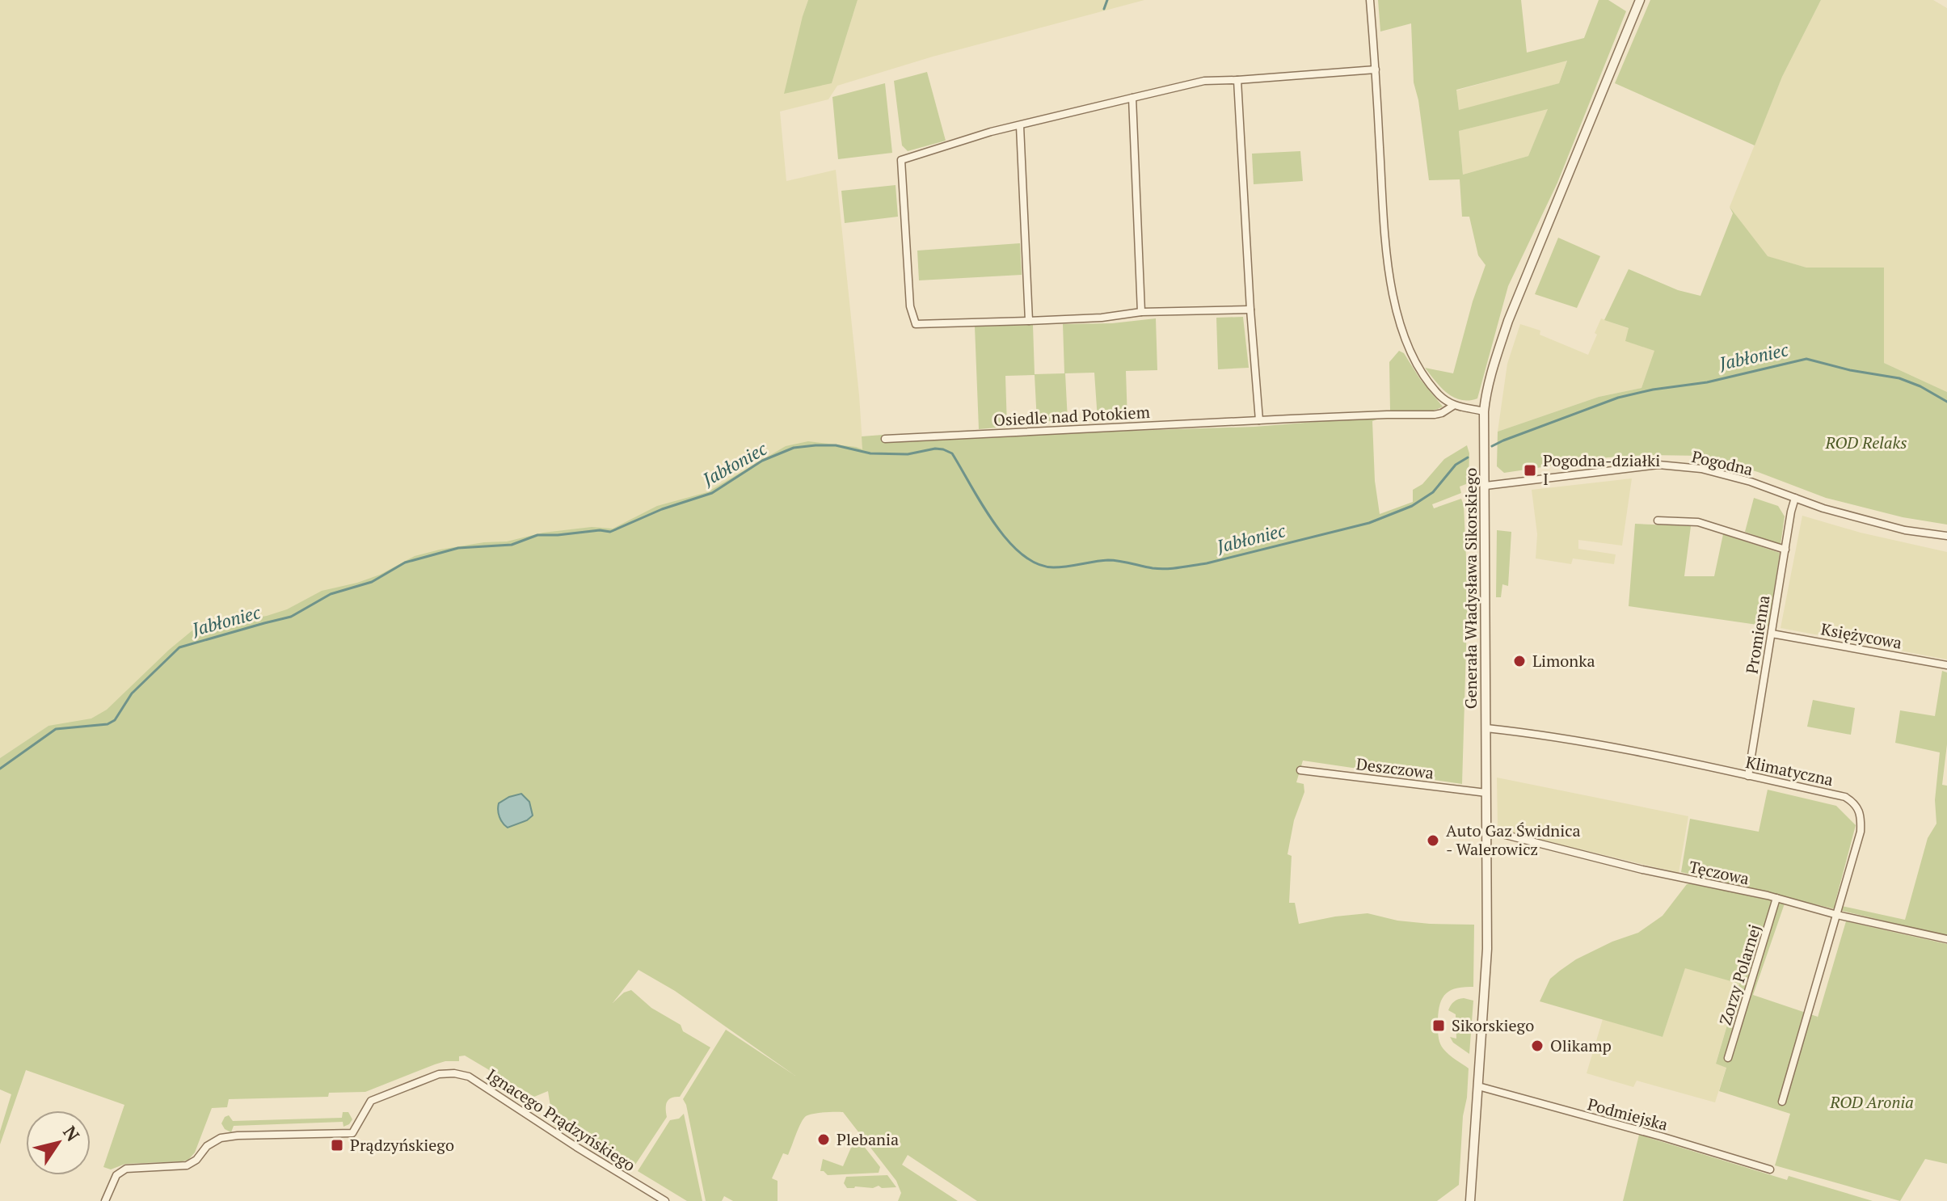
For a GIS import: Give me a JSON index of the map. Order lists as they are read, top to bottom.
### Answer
{
  "streets": {
    "street": [
      "Osiedle nad Potokiem",
      "Pogodna",
      "Generała Władysława Sikorskiego",
      "Promienna",
      "Księżycowa",
      "Deszczowa",
      "Klimatyczna",
      "Tęczowa",
      "Zorzy Polarnej",
      "Podmiejska",
      "Ignacego Prądzyńskiego"
    ]
  },
  "crossings": [
    ["Pogodna", "Generała Władysława Sikorskiego"],
    ["Pogodna", "Promienna"],
    ["Generała Władysława Sikorskiego", "Deszczowa"],
    ["Generała Władysława Sikorskiego", "Klimatyczna"],
    ["Generała Władysława Sikorskiego", "Tęczowa"],
    ["Generała Władysława Sikorskiego", "Podmiejska"],
    ["Promienna", "Księżycowa"],
    ["Promienna", "Klimatyczna"],
    ["Klimatyczna", "Tęczowa"],
    ["Tęczowa", "Zorzy Polarnej"]
  ],
  "water": ["Jabłoniec"],
  "parks": ["ROD Relaks", "ROD Aronia"],
  "places": {
    "transit": ["Pogodna-działki I", "Sikorskiego", "Prądzyńskiego"],
    "other": [
      "Limonka",
      "Auto Gaz Świdnica - Walerowicz",
      "Olikamp",
      "Plebania"
    ]
  },
  "north": "top right"
}
